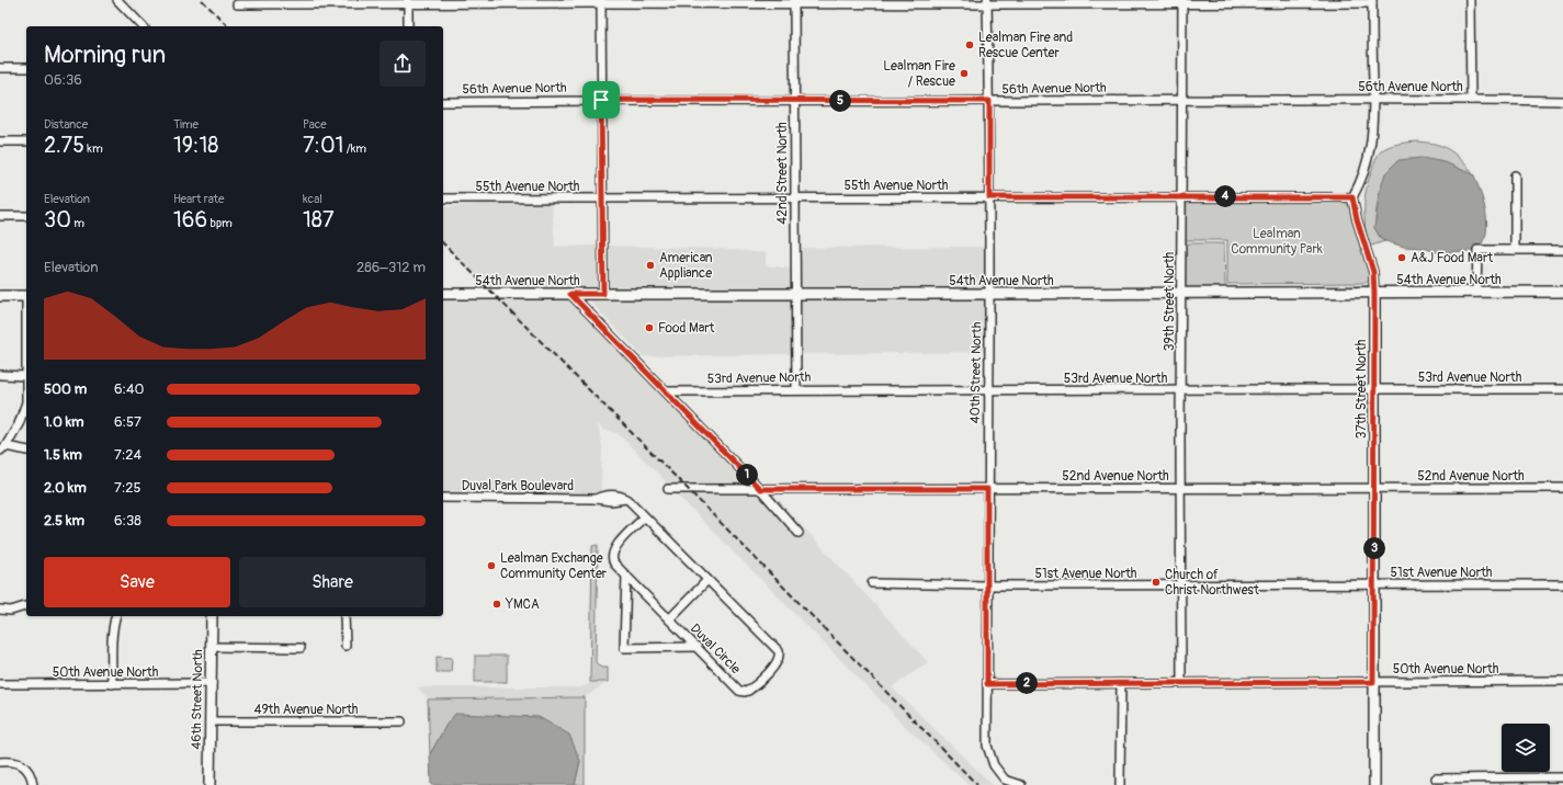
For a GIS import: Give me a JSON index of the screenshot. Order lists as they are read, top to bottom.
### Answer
{
  "streets": {
    "main road": ["54th Avenue North", "37th Street North", "46th Street North"],
    "street": [
      "56th Avenue North",
      "42nd Street North",
      "55th Avenue North",
      "39th Street North",
      "40th Street North",
      "53rd Avenue North",
      "52nd Avenue North",
      "Duval Park Boulevard",
      "51st Avenue North",
      "Duval Circle",
      "50th Avenue North",
      "49th Avenue North"
    ]
  },
  "crossings": [
    ["56th Avenue North", "42nd Street North"],
    ["56th Avenue North", "39th Street North"],
    ["56th Avenue North", "40th Street North"],
    ["42nd Street North", "55th Avenue North"],
    ["42nd Street North", "54th Avenue North"],
    ["42nd Street North", "53rd Avenue North"],
    ["55th Avenue North", "39th Street North"],
    ["55th Avenue North", "40th Street North"],
    ["55th Avenue North", "37th Street North"],
    ["54th Avenue North", "39th Street North"],
    ["54th Avenue North", "40th Street North"],
    ["54th Avenue North", "37th Street North"],
    ["39th Street North", "53rd Avenue North"],
    ["39th Street North", "52nd Avenue North"],
    ["39th Street North", "51st Avenue North"],
    ["39th Street North", "50th Avenue North"],
    ["40th Street North", "53rd Avenue North"],
    ["40th Street North", "52nd Avenue North"],
    ["40th Street North", "51st Avenue North"],
    ["40th Street North", "50th Avenue North"],
    ["53rd Avenue North", "37th Street North"],
    ["37th Street North", "52nd Avenue North"],
    ["37th Street North", "51st Avenue North"],
    ["37th Street North", "50th Avenue North"],
    ["Duval Park Boulevard", "Duval Circle"],
    ["50th Avenue North", "46th Street North"],
    ["46th Street North", "49th Avenue North"]
  ],
  "parks": ["Lealman Community Park"],
  "places": [
    "Lealman Fire and Rescue Center",
    "Lealman Fire / Rescue",
    "A&J Food Mart",
    "American Appliance",
    "Food Mart",
    "Lealman Exchange Community Center",
    "Church of Christ Northwest",
    "YMCA"
  ],
  "page": {
    "heading": ["Morning run", "06:36"],
    "pins": [
      "5",
      "4",
      "1",
      "3",
      "2"
    ],
    "stats": [
      ["Distance", "2.75 km"],
      ["Time", "19:18"],
      ["Pace", "7:01 /km"],
      ["Elevation", "30 m"],
      ["Heart rate", "166 bpm"],
      ["kcal", "187"]
    ],
    "chart": ["Elevation", "286–312 m"],
    "list": [
      {
        "name": "500 m",
        "note": "6:40"
      },
      {
        "name": "1.0 km",
        "note": "6:57"
      },
      {
        "name": "1.5 km",
        "note": "7:24"
      },
      {
        "name": "2.0 km",
        "note": "7:25"
      },
      {
        "name": "2.5 km",
        "note": "6:38"
      }
    ],
    "buttons": ["Save", "Share"]
  }
}
